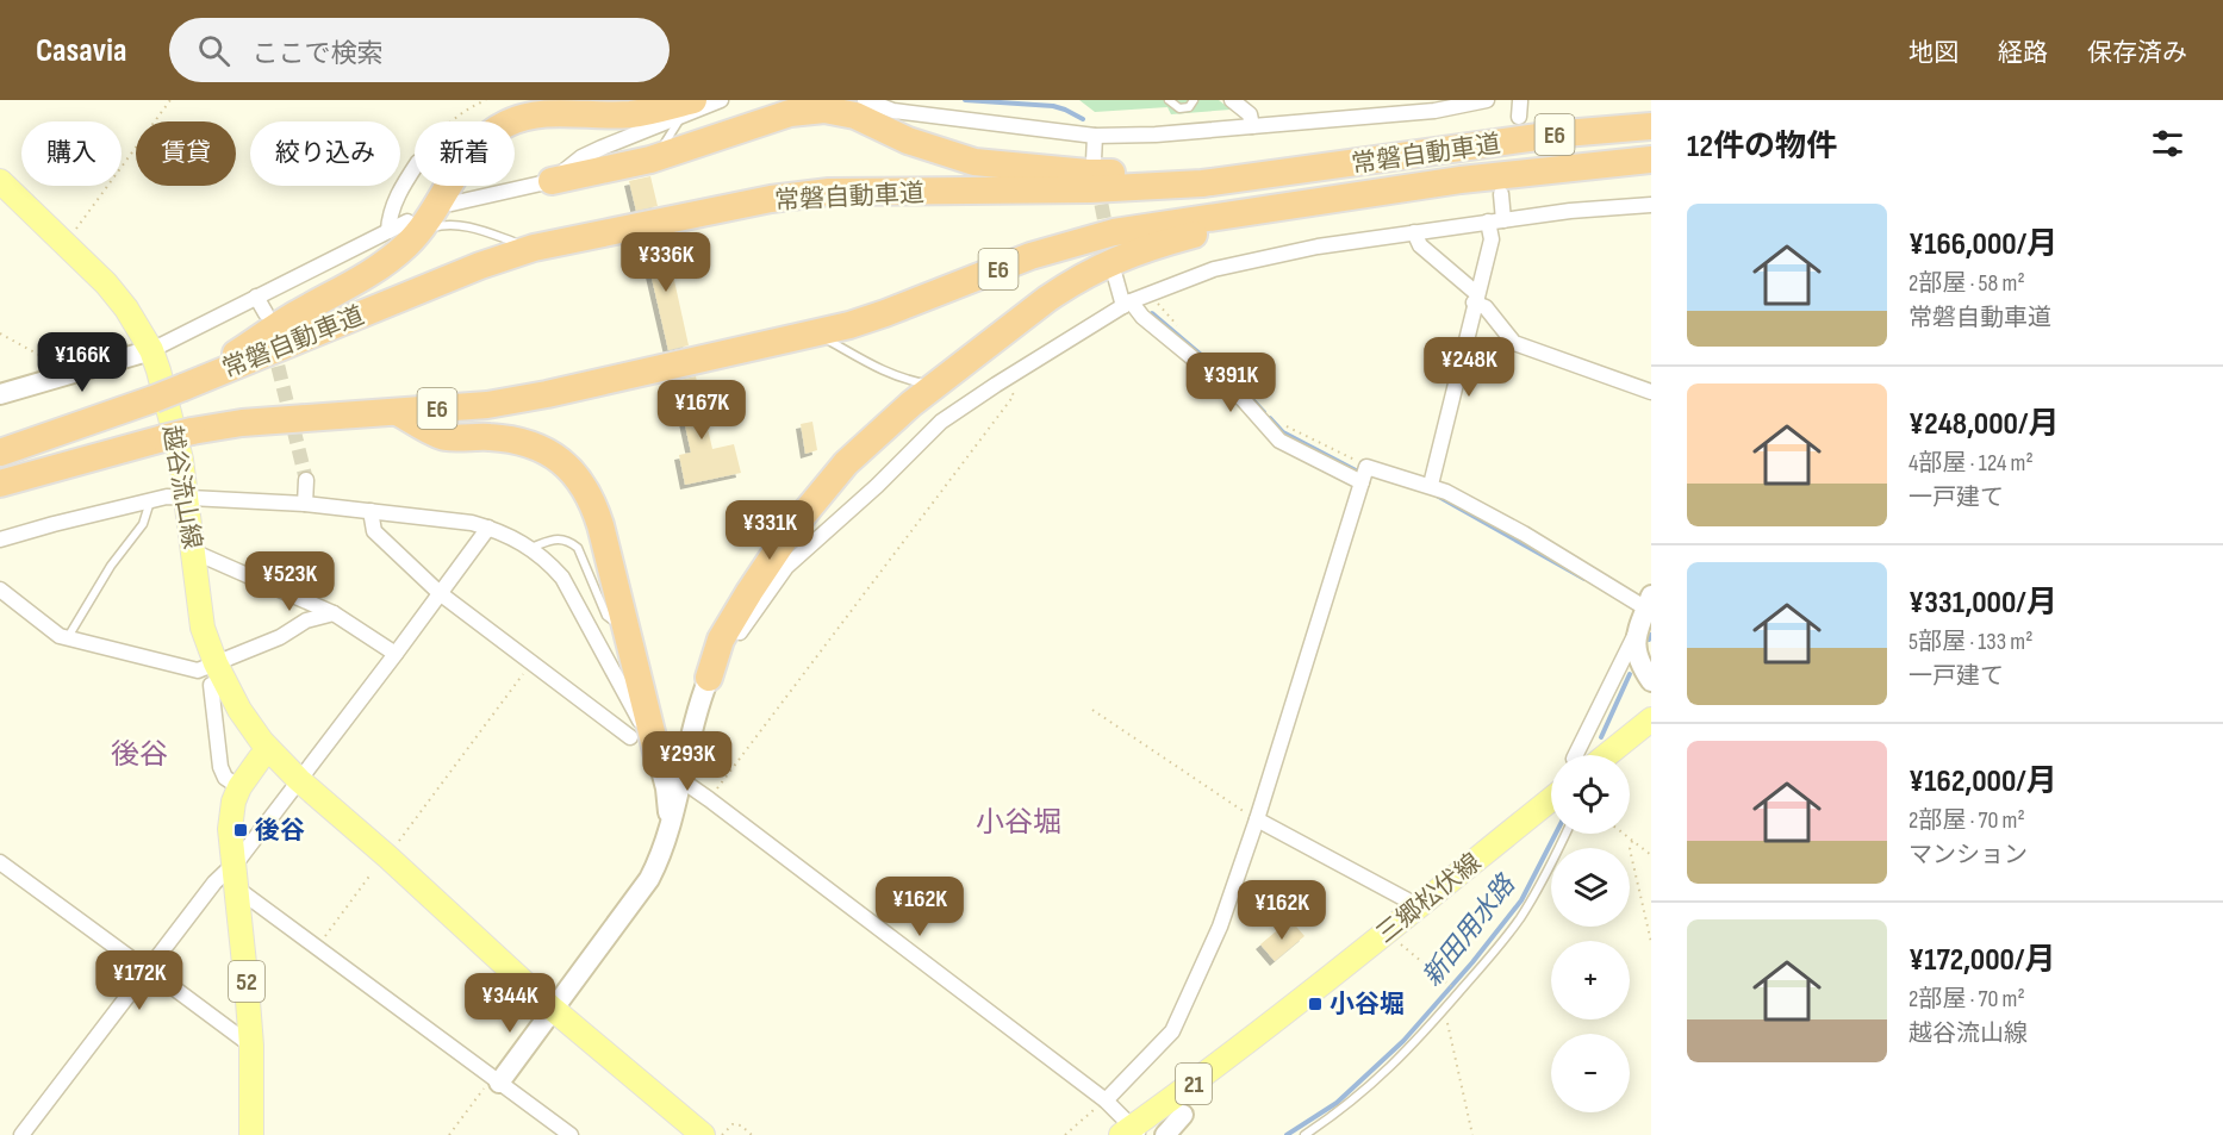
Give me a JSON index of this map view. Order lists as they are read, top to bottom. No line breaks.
{"streets":{"highway":["E6","常磐自動車道"],"main road":["越谷流山線","三郷松伏線","52","21"]},"crossings":[["越谷流山線","52"]],"districts":["後谷","小谷堀"],"water":["新田用水路"],"places":{"transit":["後谷","小谷堀"]},"page":{"header":"Casavia","search":"ここで検索","nav":["地図","経路","保存済み"],"heading":"12件の物件","chip":["購入","賃貸","絞り込み","新着"],"list":[{"name":"¥166,000/月","note":"2部屋 · 58 m² · 常磐自動車道"},{"name":"¥248,000/月","note":"4部屋 · 124 m² · 一戸建て"},{"name":"¥331,000/月","note":"5部屋 · 133 m² · 一戸建て"},{"name":"¥162,000/月","note":"2部屋 · 70 m² · マンション"},{"name":"¥172,000/月","note":"2部屋 · 70 m² · 越谷流山線"}],"price":["¥336K","¥166K","¥248K","¥391K","¥167K","¥331K","¥523K","¥293K","¥162K","¥162K","¥172K","¥344K"],"map_buttons":["+","−"]}}
